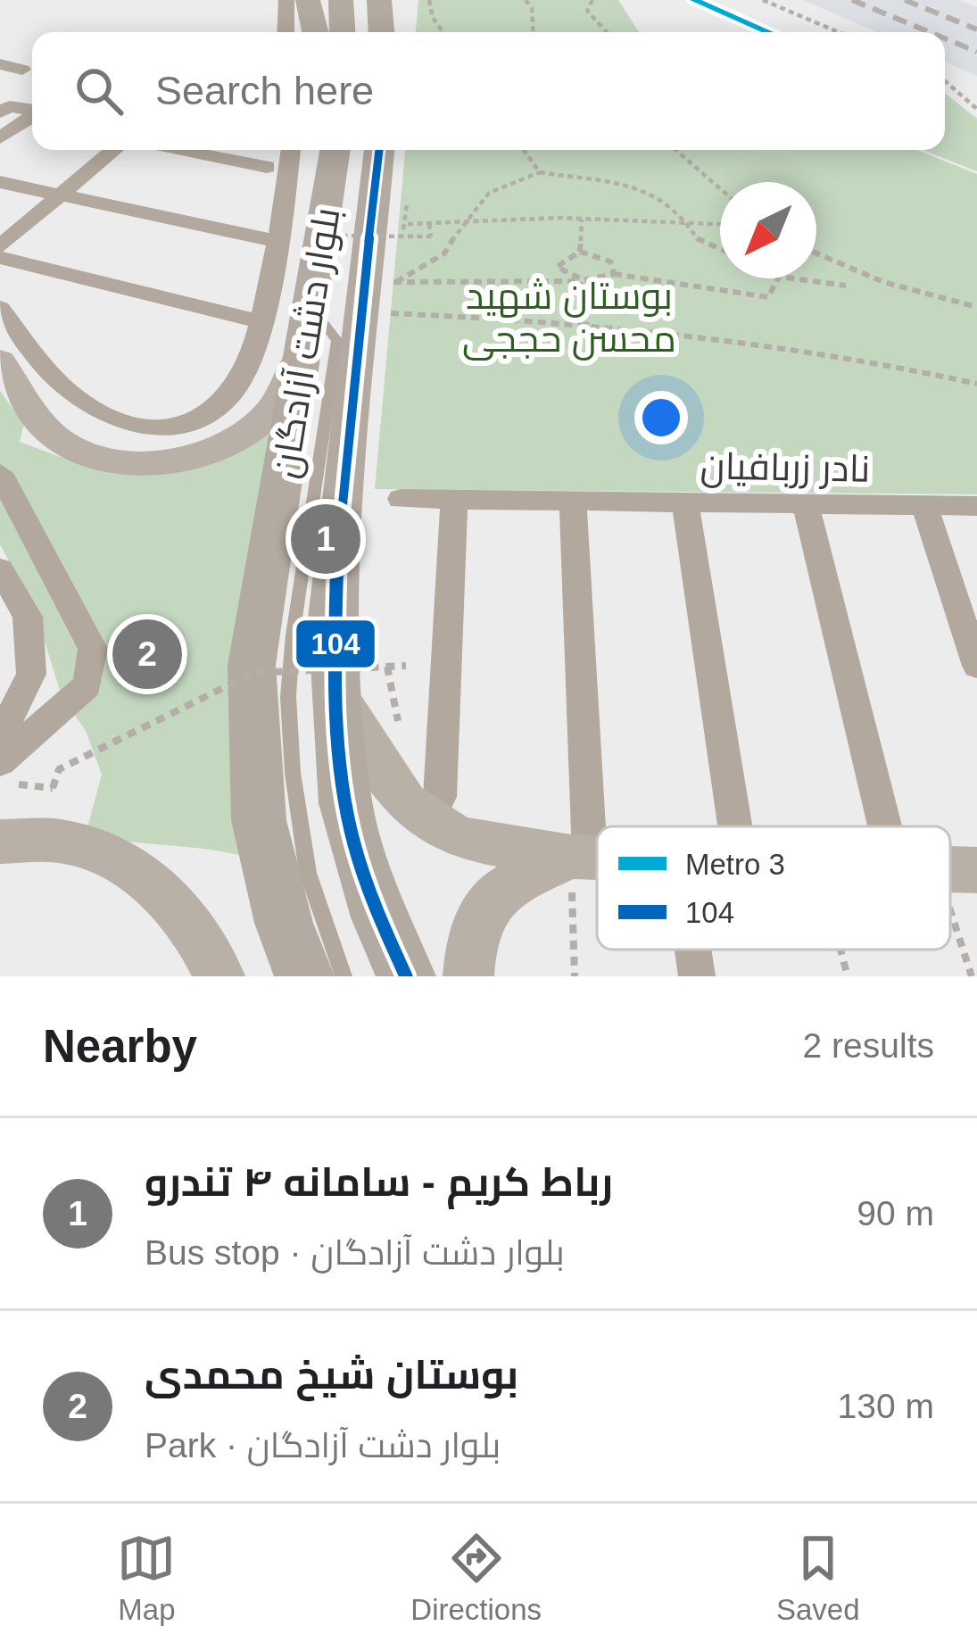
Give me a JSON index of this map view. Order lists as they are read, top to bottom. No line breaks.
{"streets":{"main road":["بلوار دشت آزادگان"],"street":["نادر زربافیان"]},"parks":["بوستان شهید محسن حججی"],"lines":["metro line 3","transit line 104"],"legend":["Metro 3","104"],"north":"bottom left","page":{"search":"Search here","pins":["1","2"],"heading":["Nearby","2 results"],"list":[{"mark":"1","name":"رباط کریم - سامانه ۴ تندرو","note":"Bus stop · بلوار دشت آزادگان","value":"90 m"},{"mark":"2","name":"بوستان شیخ محمدی","note":"Park · بلوار دشت آزادگان","value":"130 m"}],"nav":["Map","Directions","Saved"]}}
